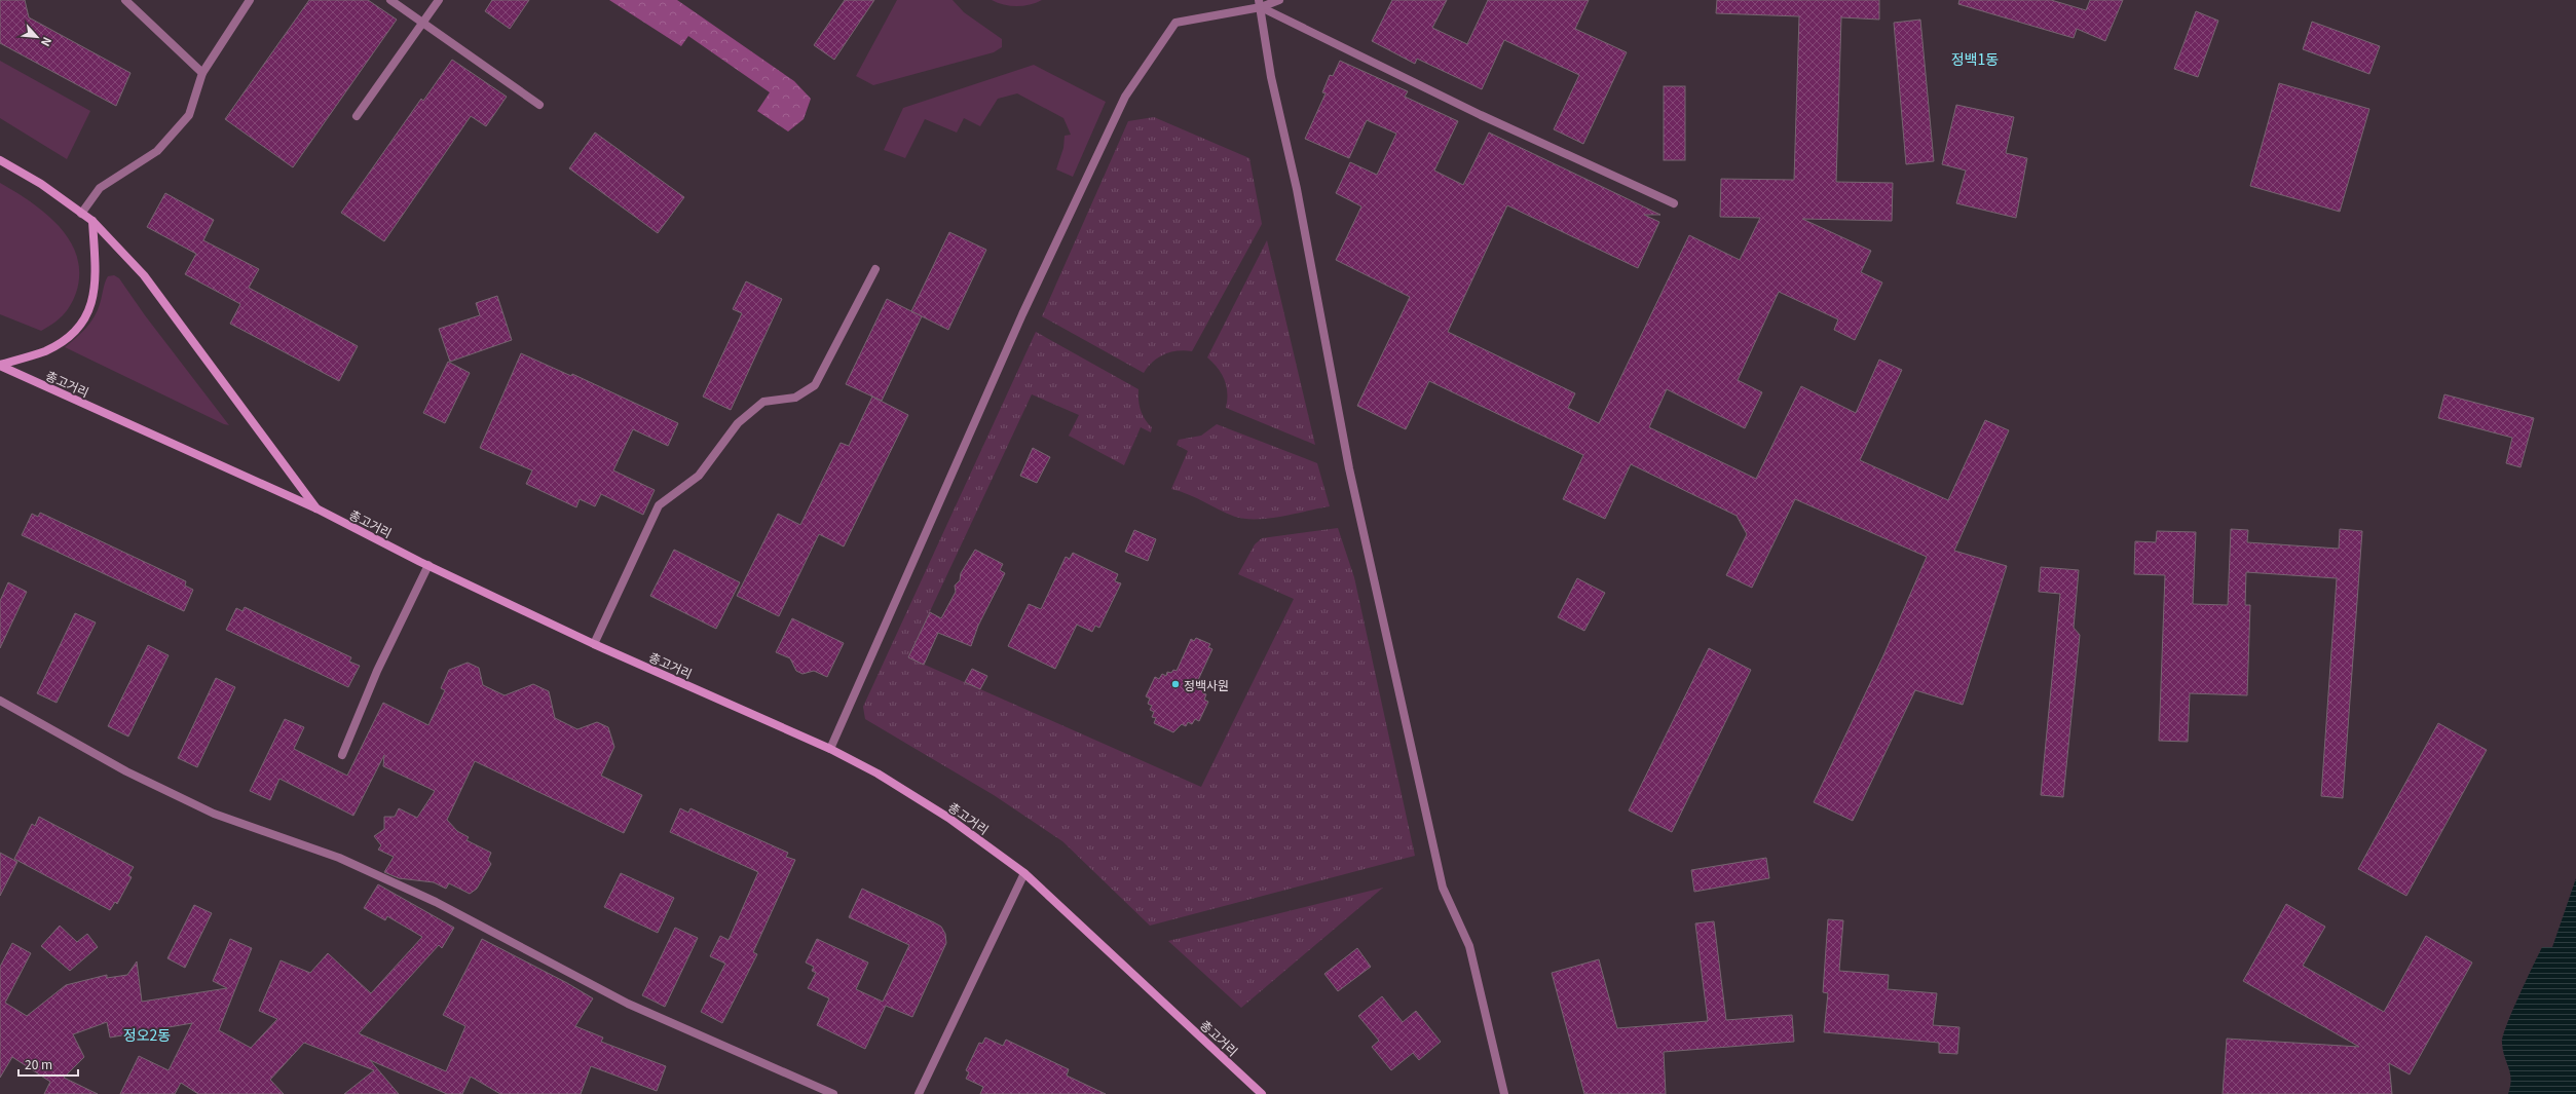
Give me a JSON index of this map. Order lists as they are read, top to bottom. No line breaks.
{"streets":{"main road":["총고거리"]},"districts":["정백1동","정오2동"],"places":["정백사원"],"scale_bar":"20 m","north":"bottom right"}
